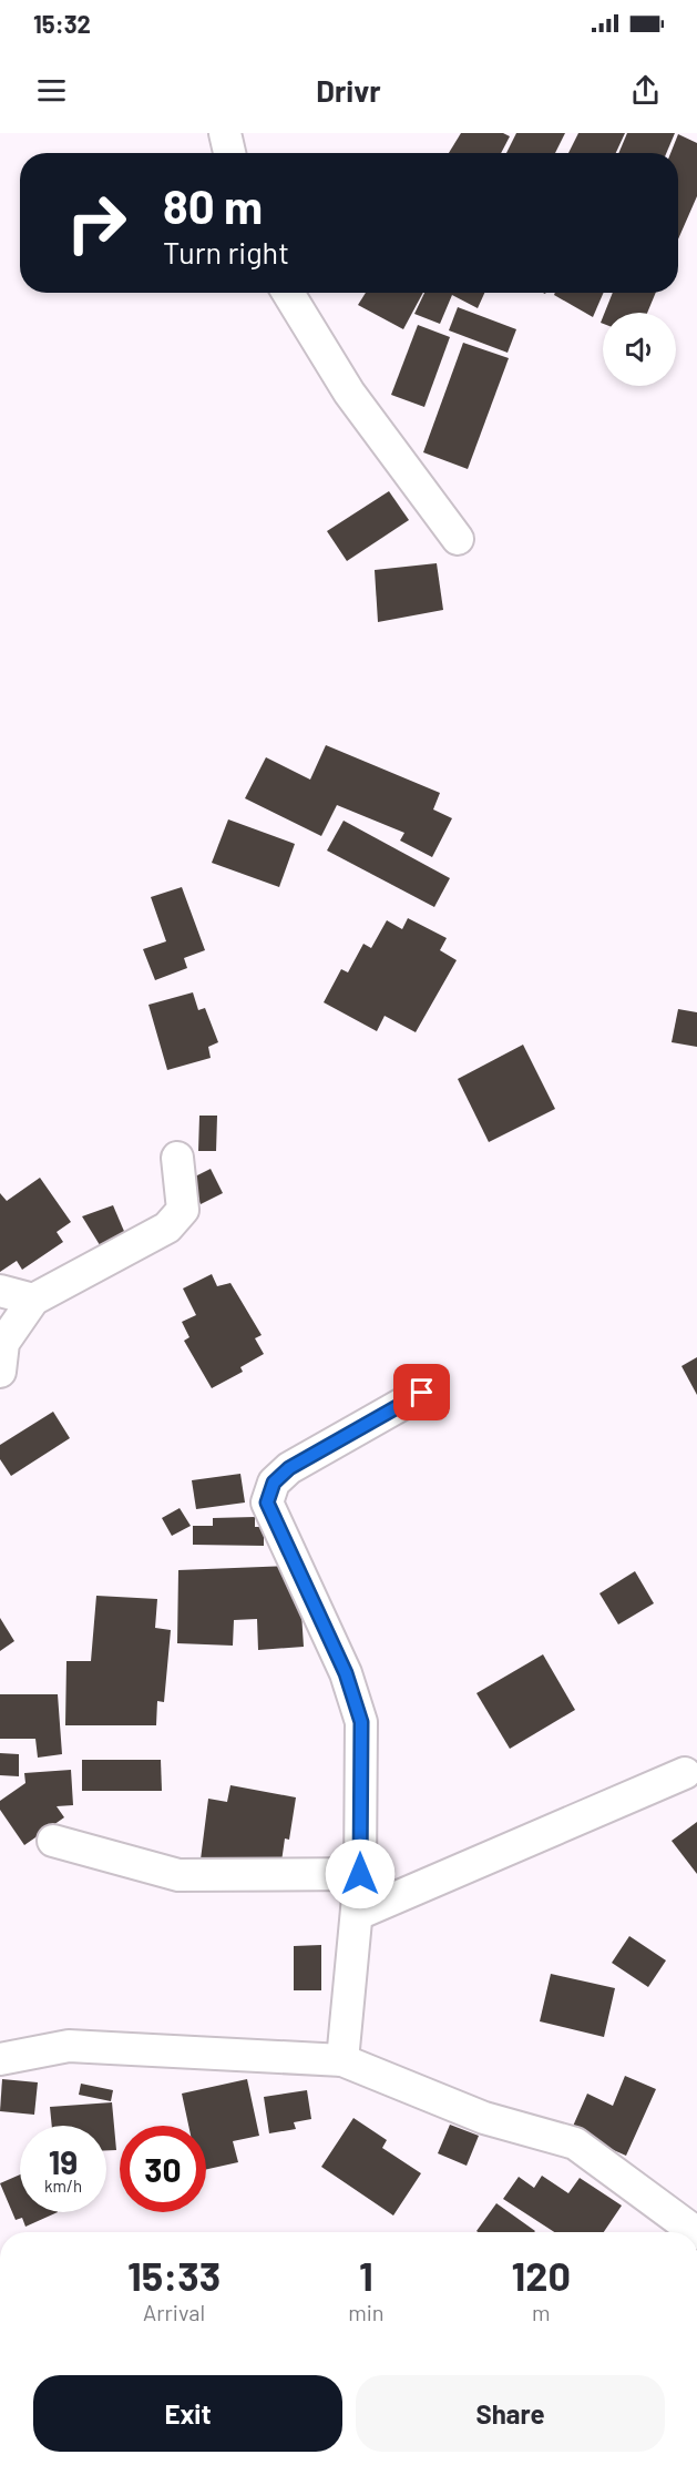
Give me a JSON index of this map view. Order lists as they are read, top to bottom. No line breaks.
{"page":{"status":"15:32","header":"Drivr","turn":["80 m","Turn right"],"speed":"19 km/h","limit":"30","eta":["15:33","Arrival","1","min","120","m"],"buttons":["Exit","Share"]}}
